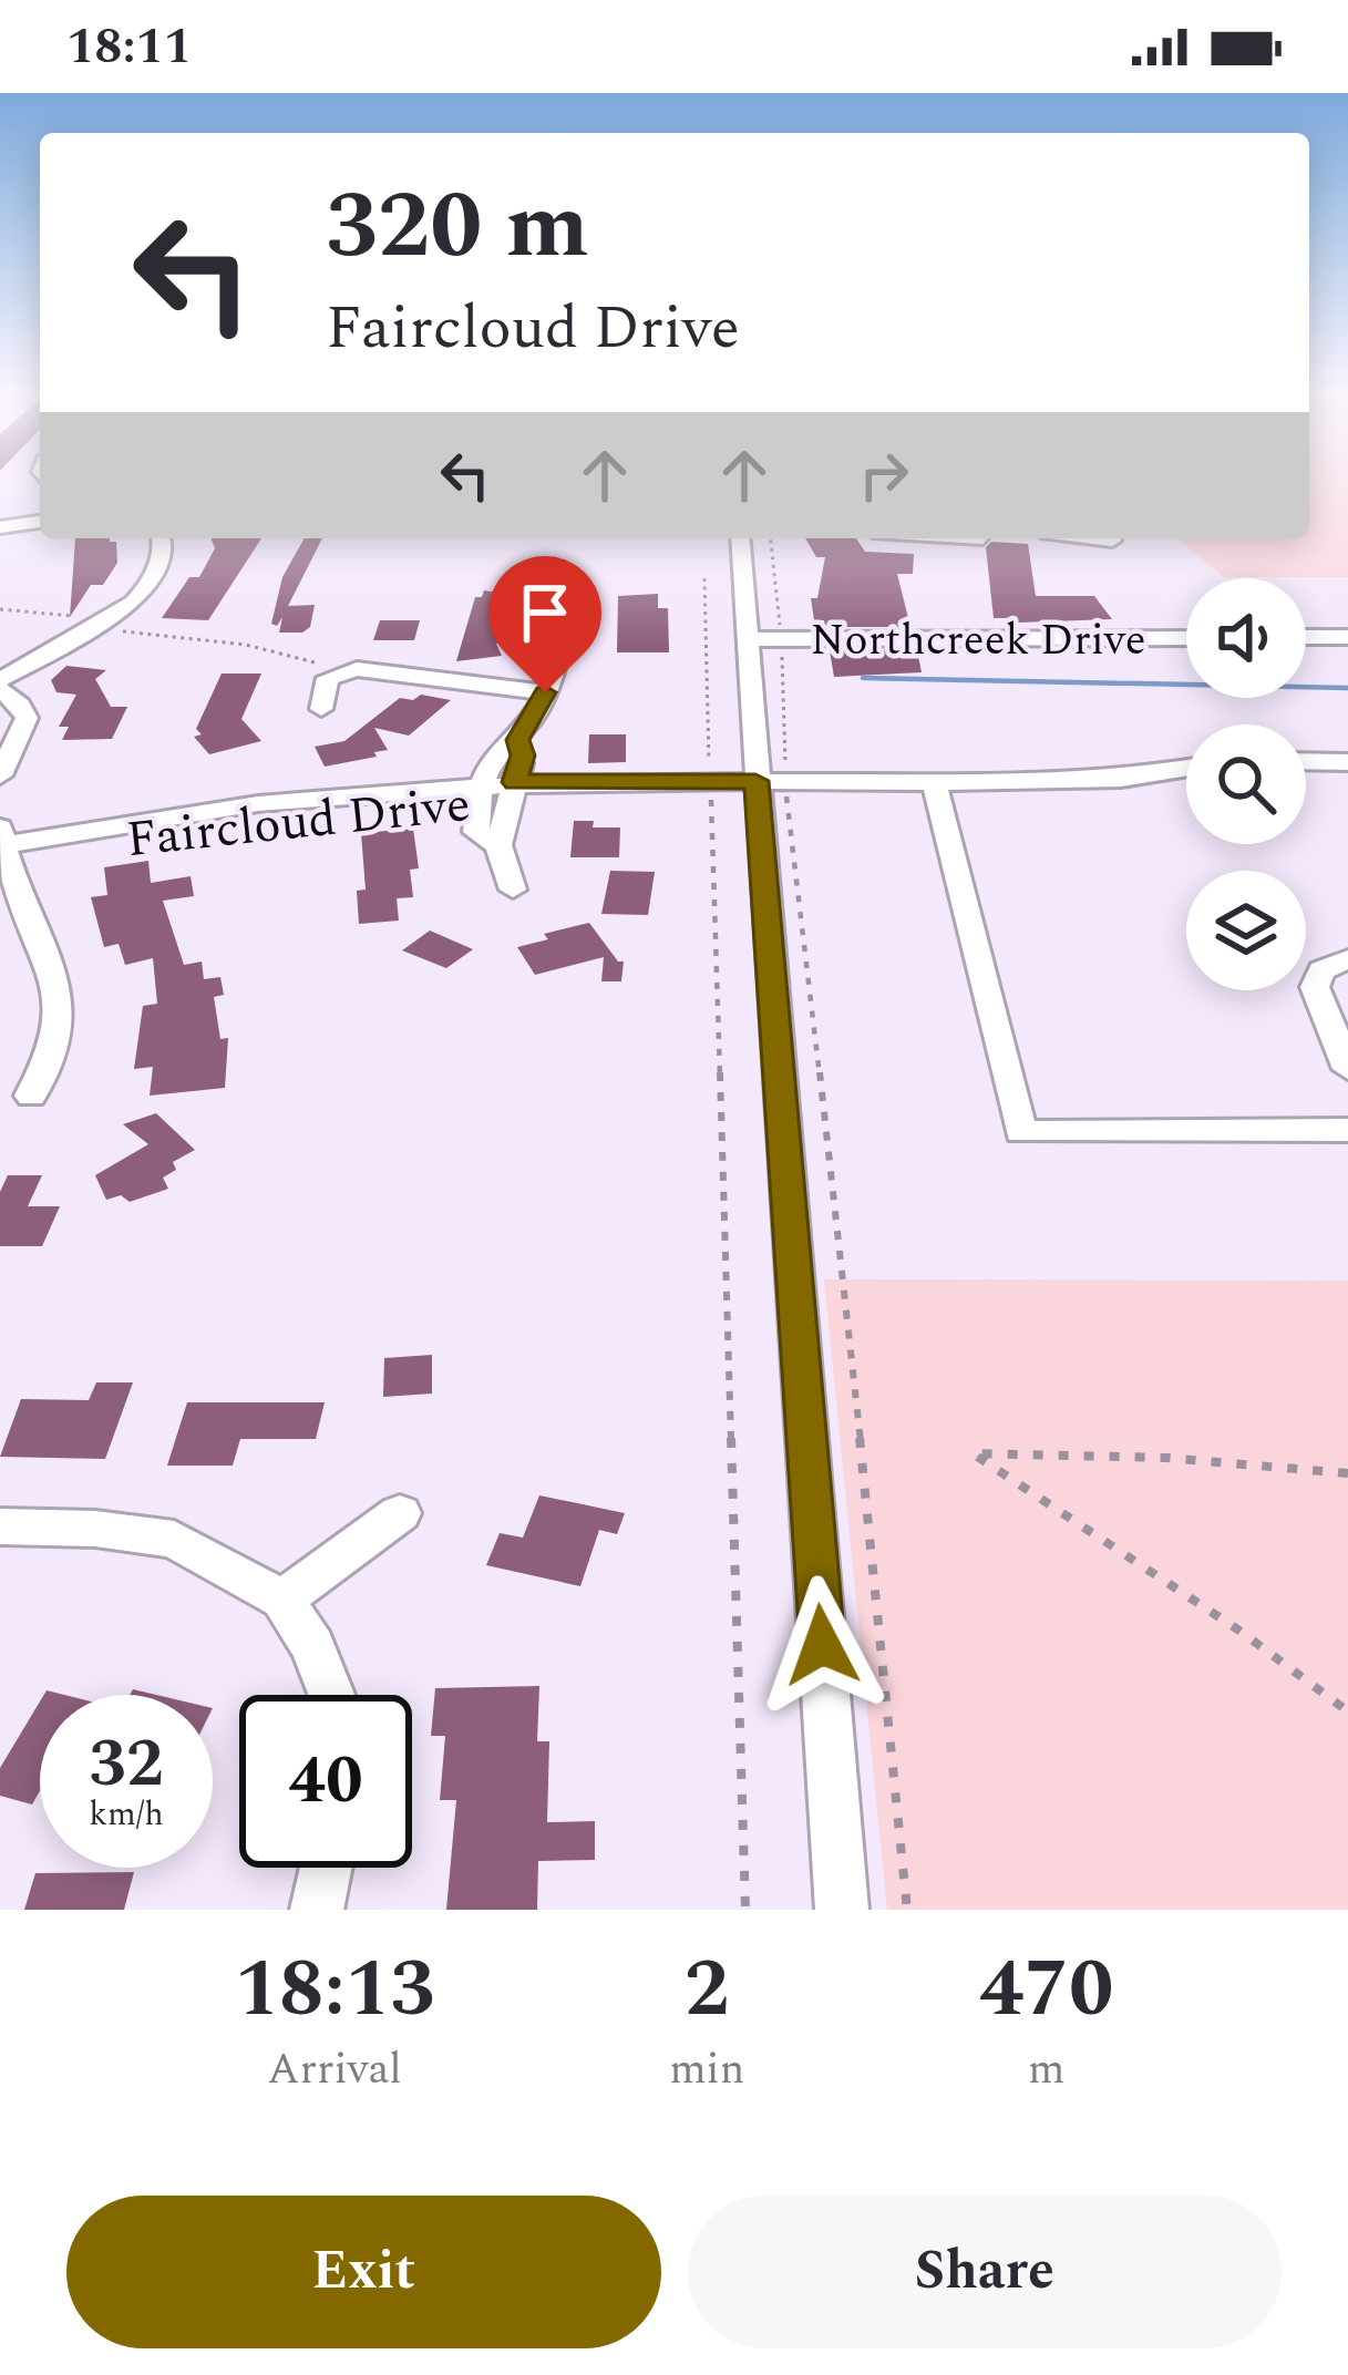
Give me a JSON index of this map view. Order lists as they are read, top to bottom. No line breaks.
{"streets":{"street":["Northcreek Drive","Faircloud Drive"]},"page":{"status":"18:11","turn":["320 m","Faircloud Drive"],"speed":"32 km/h","limit":"40","eta":["18:13","Arrival","2","min","470","m"],"buttons":["Exit","Share"]}}
